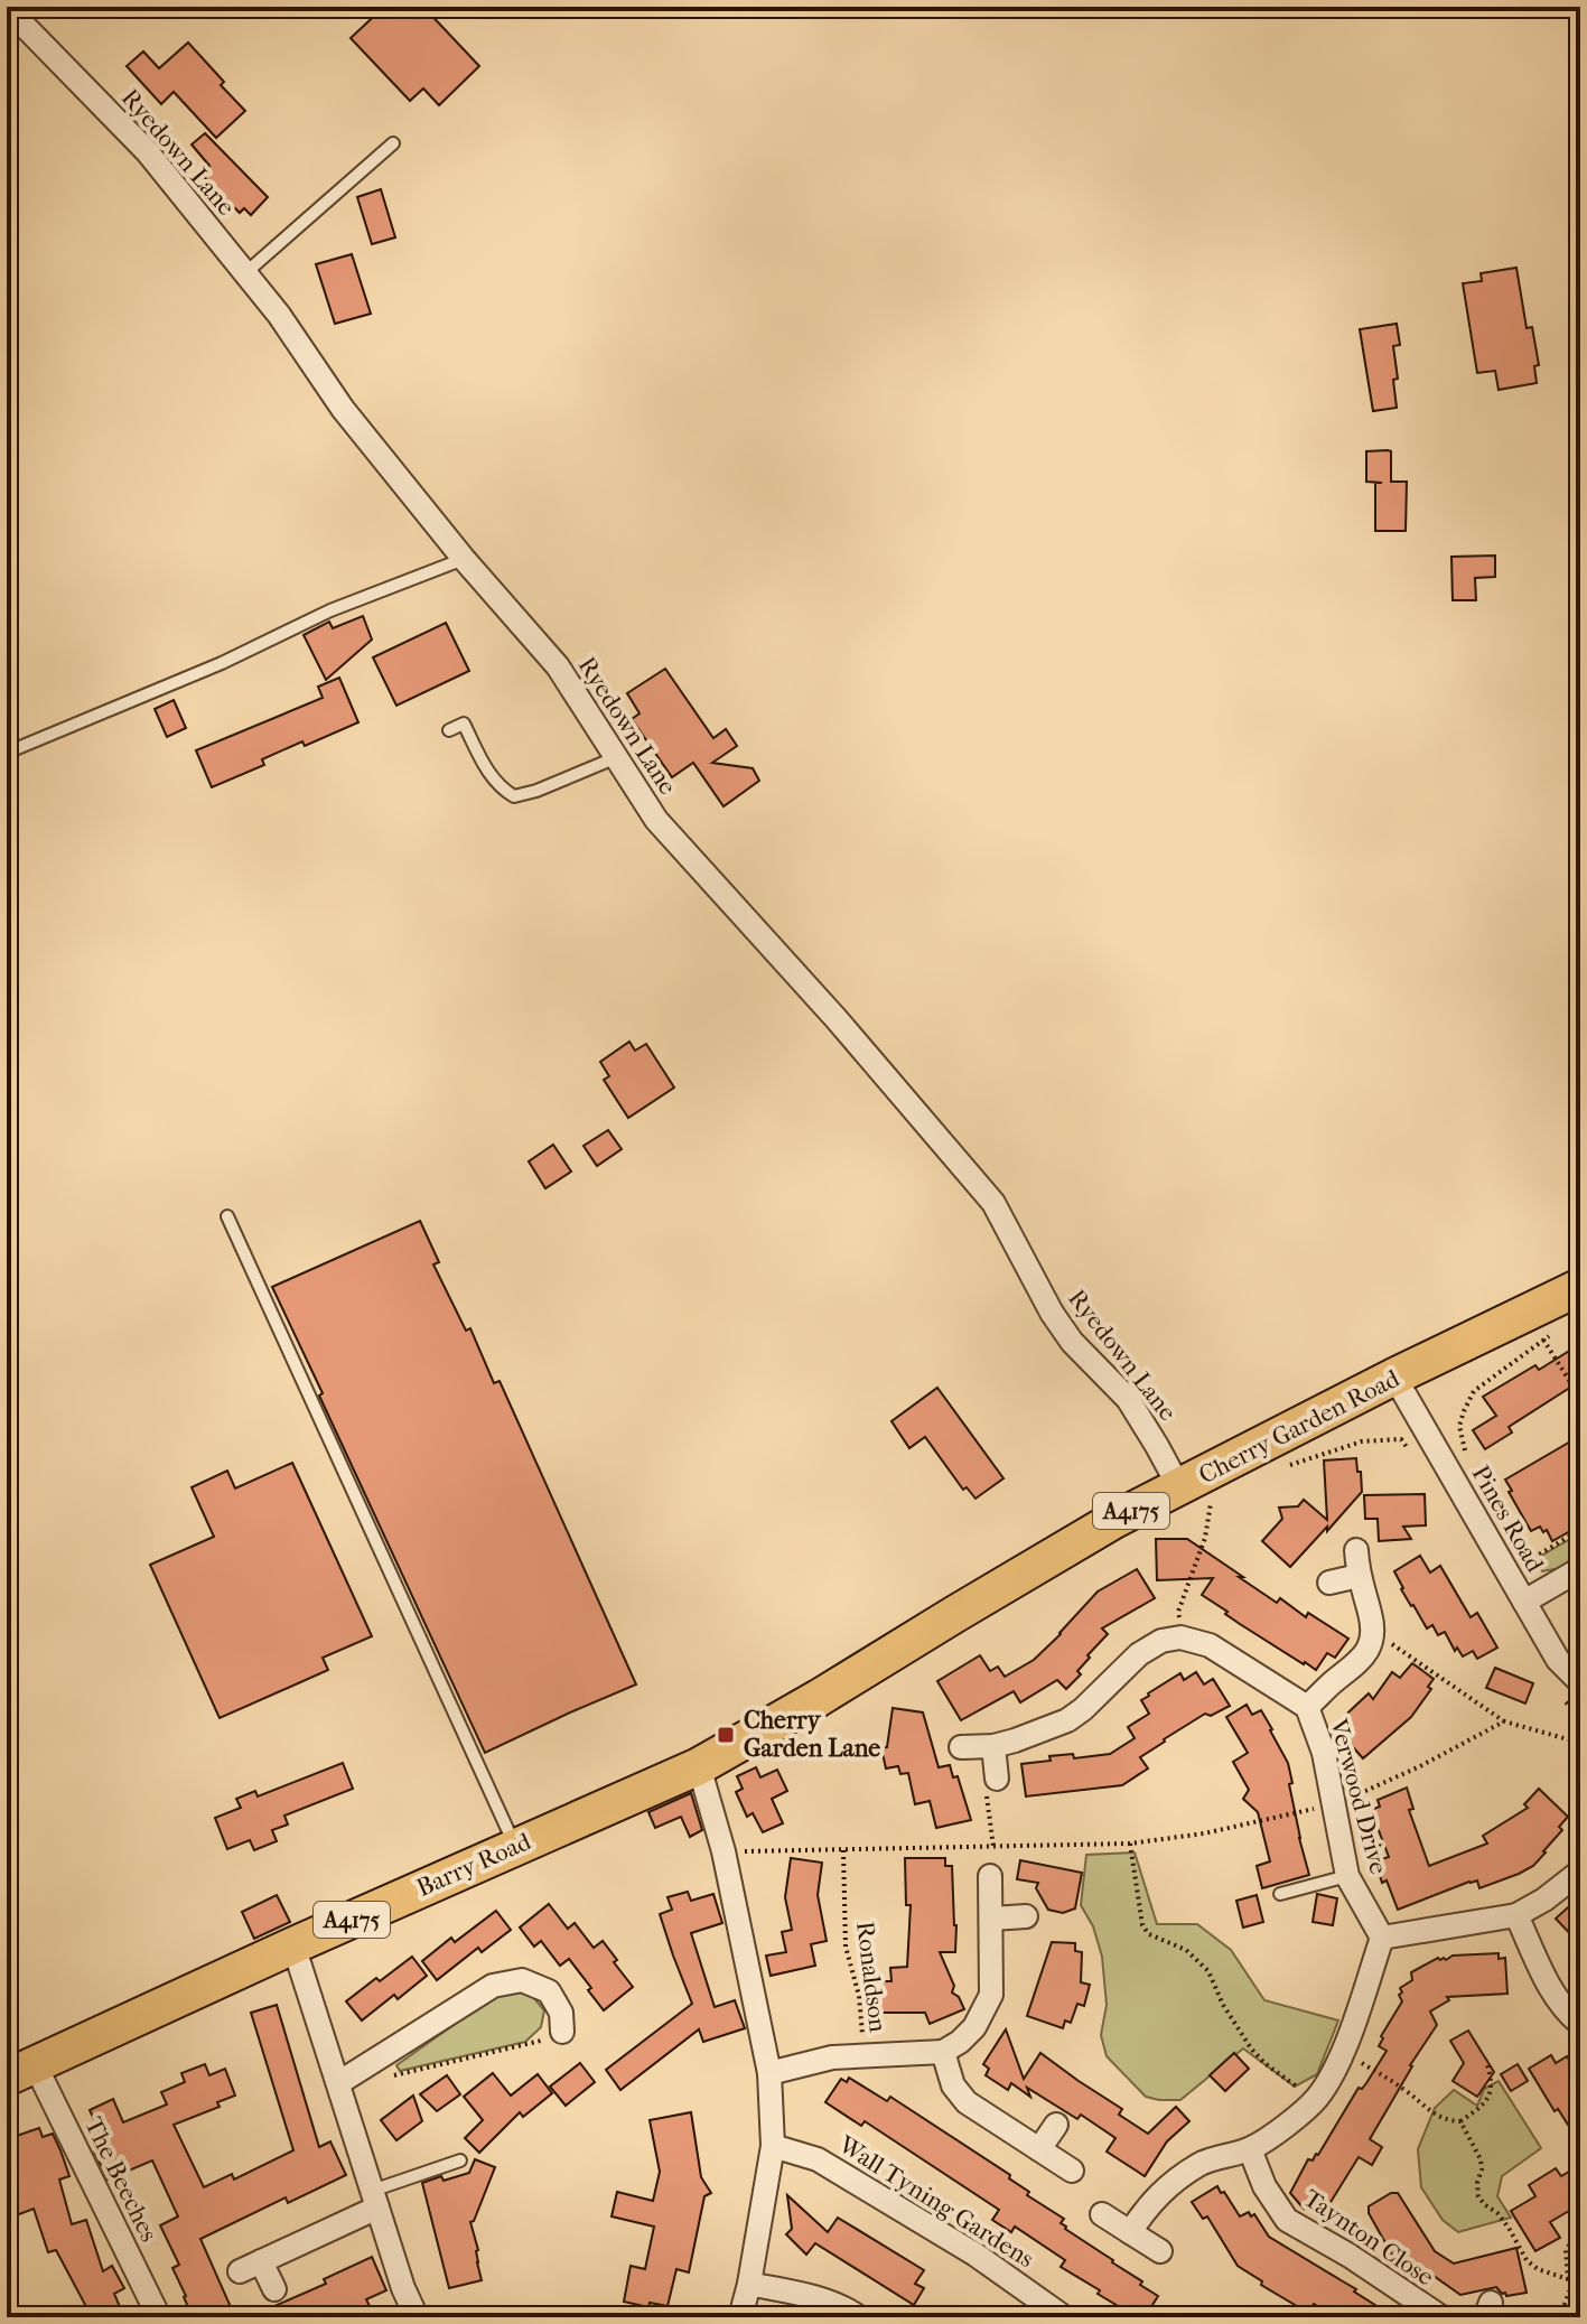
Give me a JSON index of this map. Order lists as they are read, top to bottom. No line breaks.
{"streets":{"main road":["Cherry Garden Road","A4175","Barry Road"],"street":["Ryedown Lane","Pines Road","Verwood Drive","The Beeches","Wall Tyning Gardens","Taynton Close"],"path":["Ronaldson"]},"crossings":[["Ryedown Lane","Cherry Garden Road"],["Cherry Garden Road","Pines Road"],["Cherry Garden Road","Barry Road"],["Barry Road","The Beeches"]],"places":{"transit":["Cherry Garden Lane"]}}
